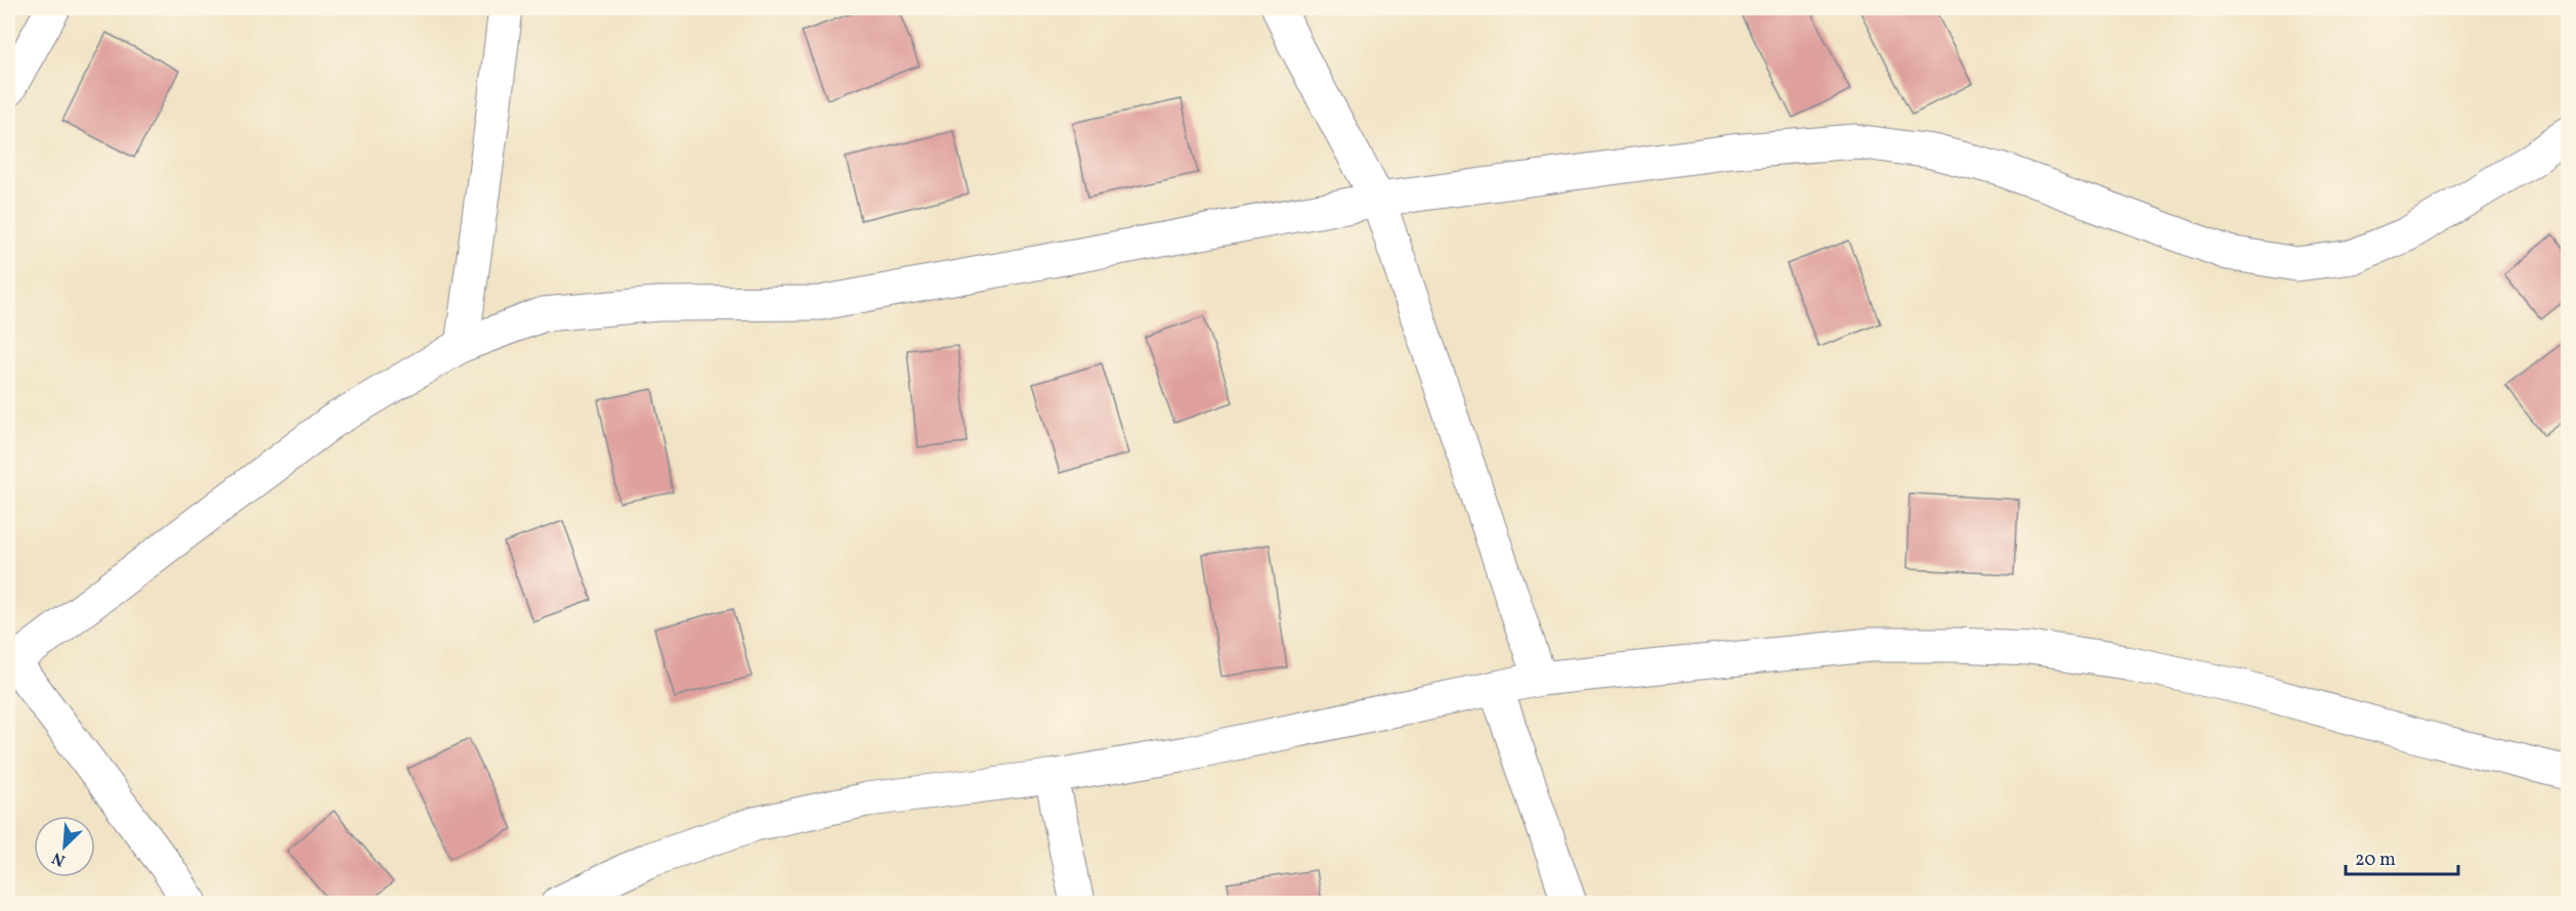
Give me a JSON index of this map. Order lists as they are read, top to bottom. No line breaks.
{"scale_bar":"20 m","north":"bottom left"}
